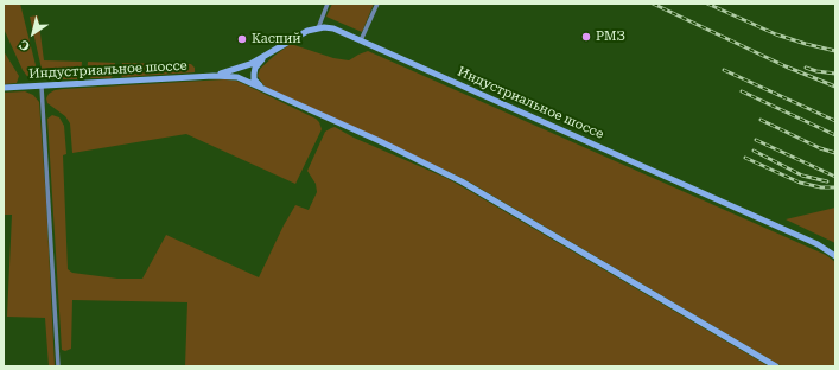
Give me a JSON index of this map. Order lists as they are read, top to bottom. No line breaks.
{"streets":{"main road":["Индустриальное шоссе"]},"places":["РМЗ","Каспий"],"north":"bottom left"}
